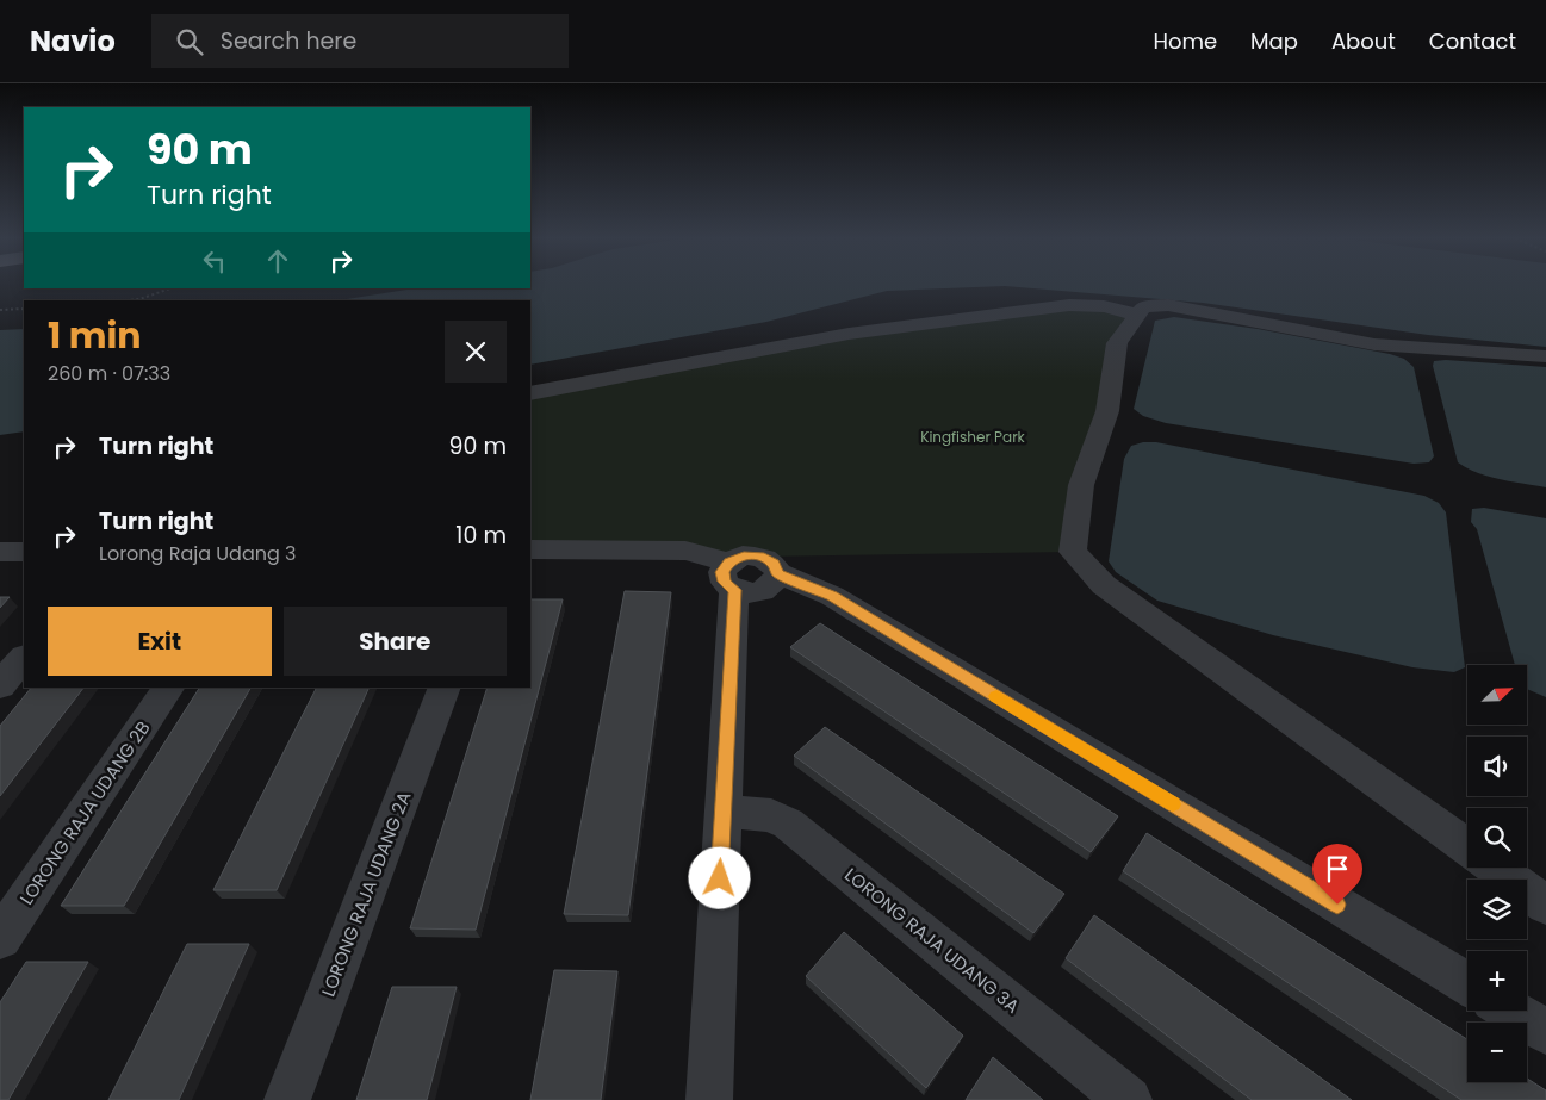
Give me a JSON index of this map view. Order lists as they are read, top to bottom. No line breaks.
{"streets":{"street":["LORONG RAJA UDANG 2B","LORONG RAJA UDANG 2A","LORONG RAJA UDANG 3A"]},"parks":["Kingfisher Park"],"north":"top right","page":{"header":"Navio","search":"Search here","nav":["Home","Map","About","Contact"],"turn":["90 m","Turn right"],"heading":["1 min","260 m · 07:33"],"list":[{"name":"Turn right","value":"90 m"},{"name":"Turn right","note":"Lorong Raja Udang 3","value":"10 m"}],"buttons":["Exit","Share"],"map_buttons":["+","−"]}}
